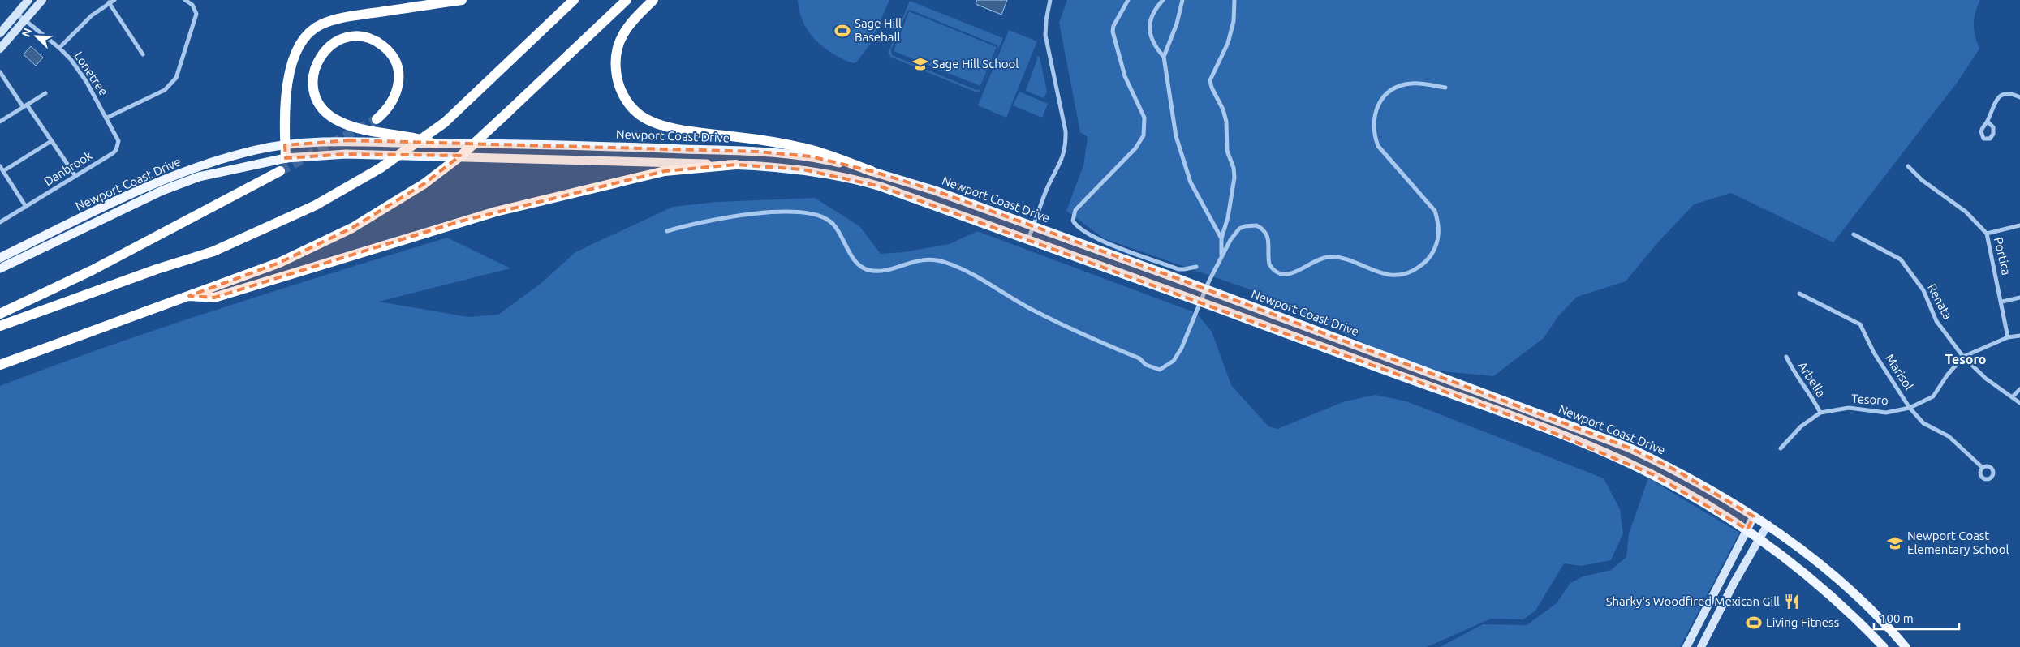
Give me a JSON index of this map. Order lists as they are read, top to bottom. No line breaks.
{"streets":{"main road":["Newport Coast Drive"],"street":["Lonetree","Danbrook","Portica","Renata","Marisol","Arbella","Tesoro"]},"crossings":[["Lonetree","Danbrook"],["Portica","Tesoro"],["Renata","Tesoro"],["Marisol","Tesoro"],["Arbella","Tesoro"]],"districts":["Tesoro"],"places":{"sports":["Sage Hill Baseball","Living Fitness"],"school or university":["Sage Hill School","Newport Coast Elementary School"],"restaurant":["Sharky's Woodfired Mexican Gill"]},"scale_bar":"100 m","north":"top left"}
